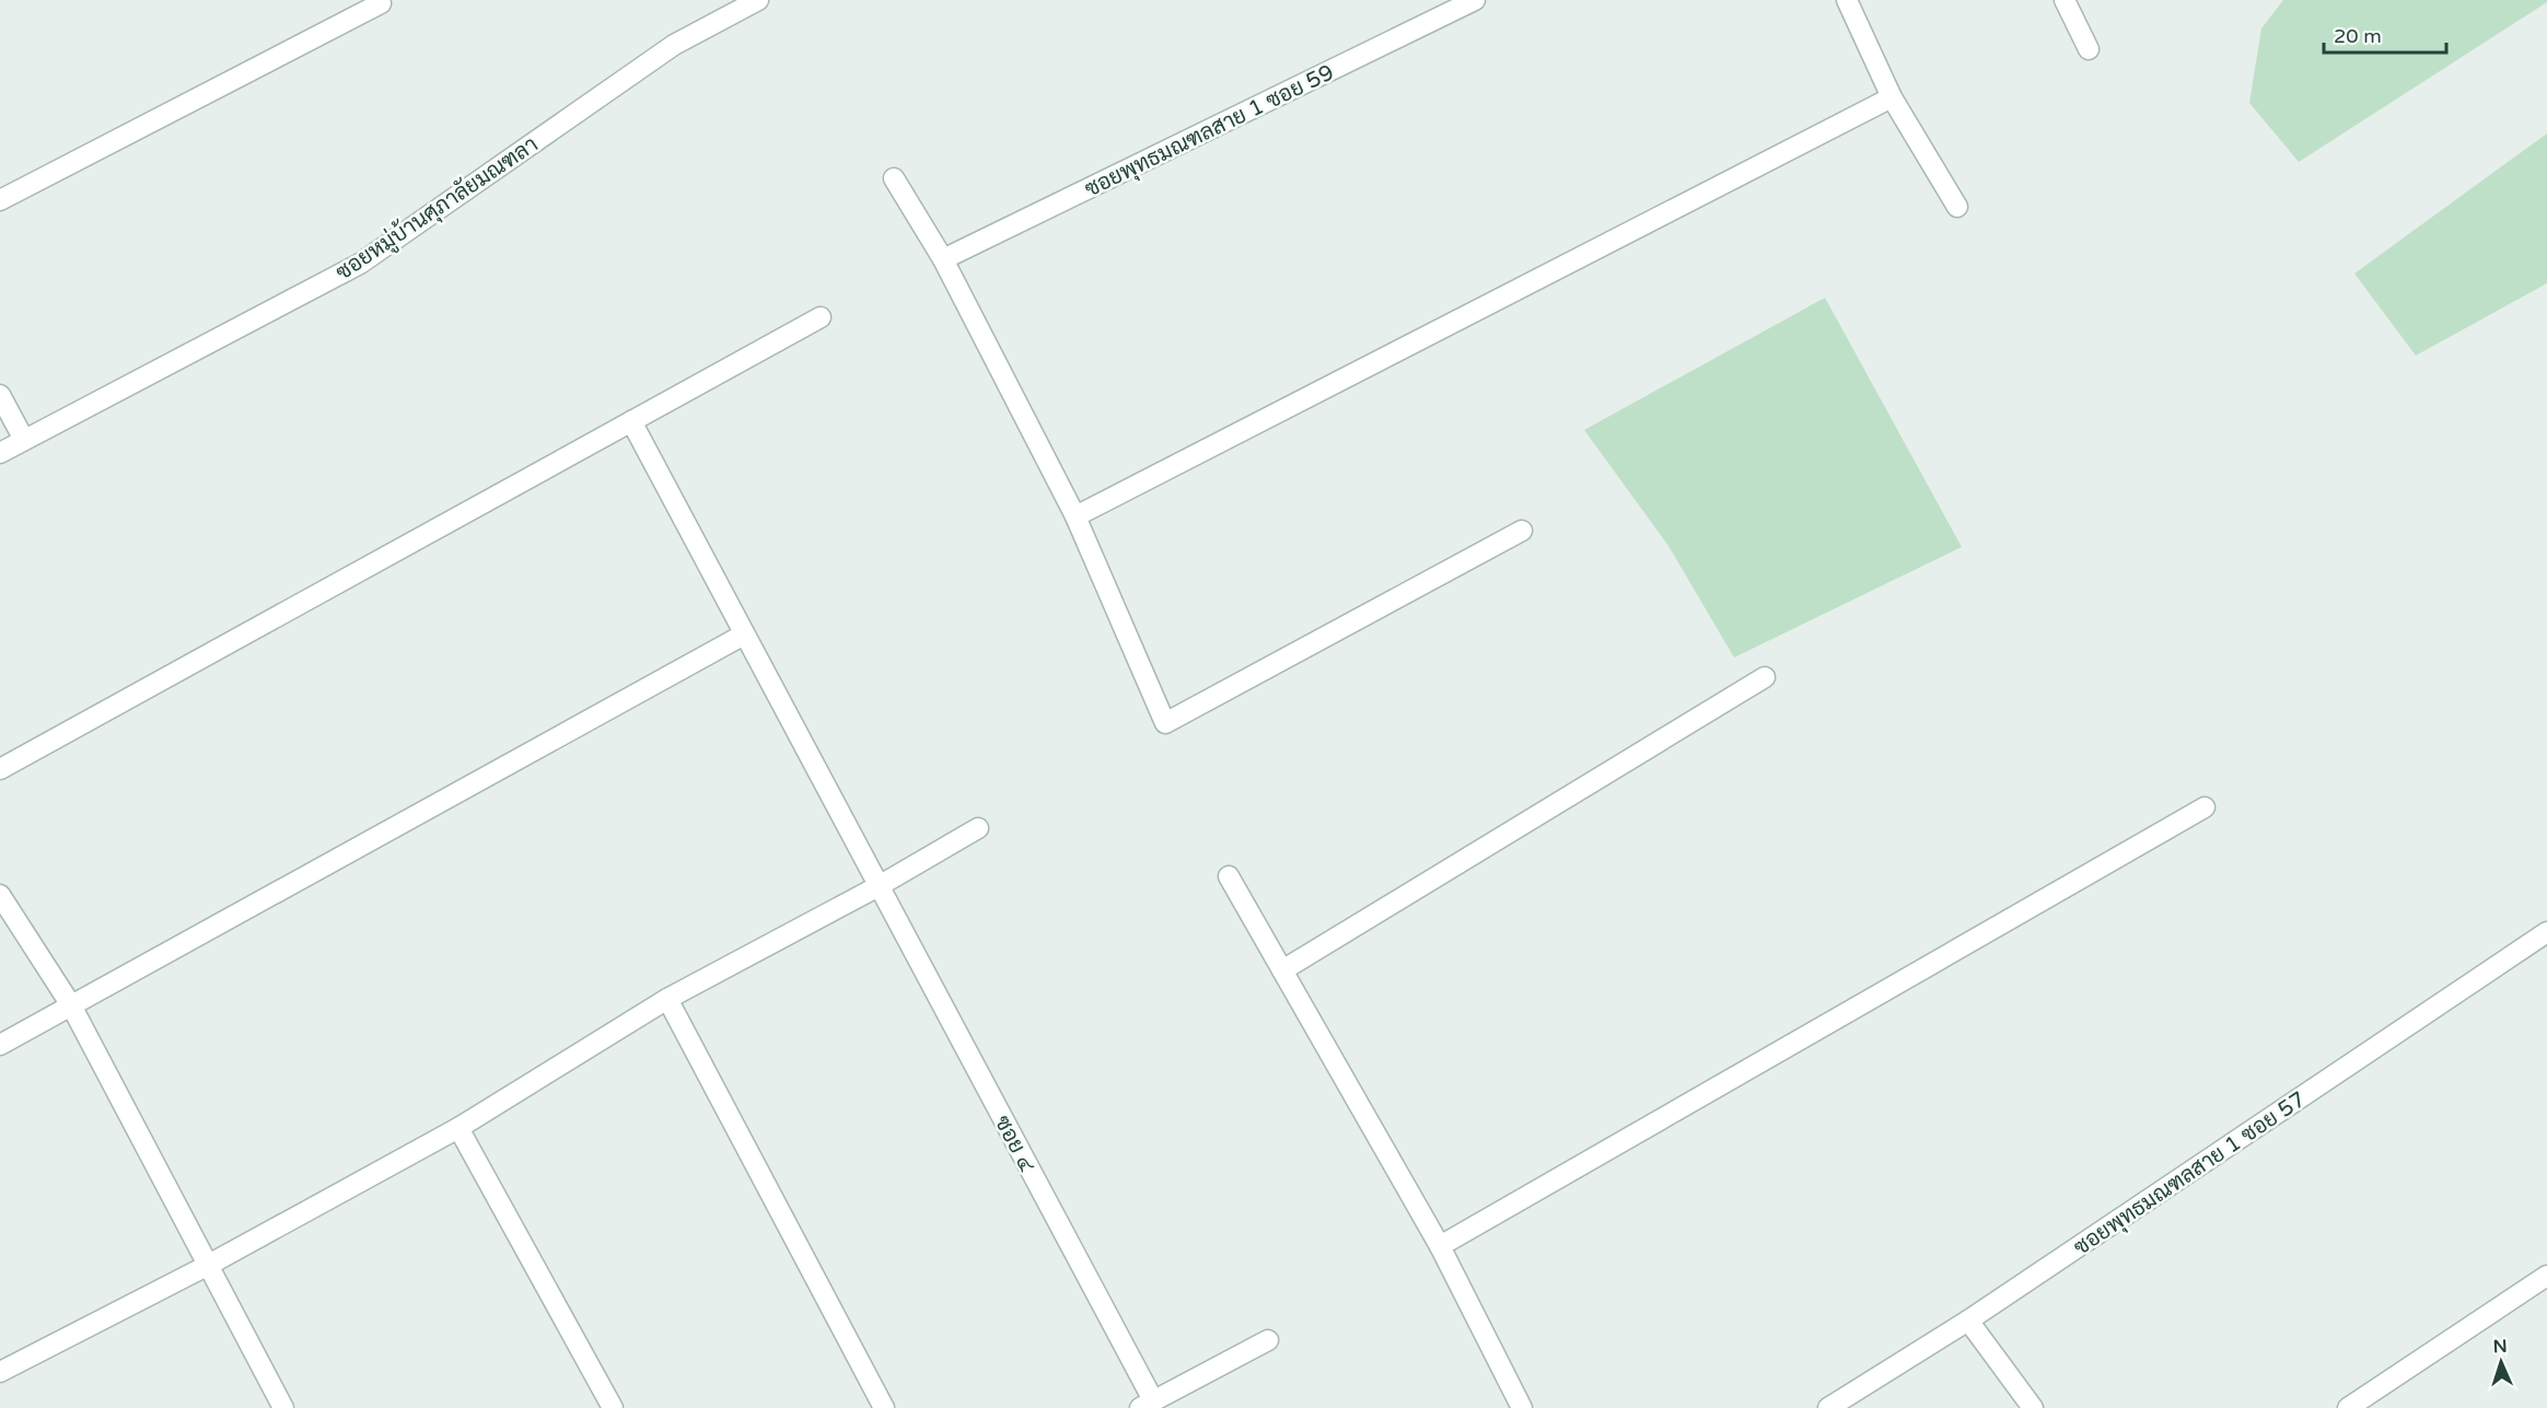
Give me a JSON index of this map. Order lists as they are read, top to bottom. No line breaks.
{"streets":{"street":["ซอยพุทธมณฑลสาย 1 ซอย 59","ซอยหมู่บ้านศุภาลัยมณฑลา","ซอย ๔","ซอยพุทธมณฑลสาย 1 ซอย 57"]},"scale_bar":"20 m","north":"top"}
